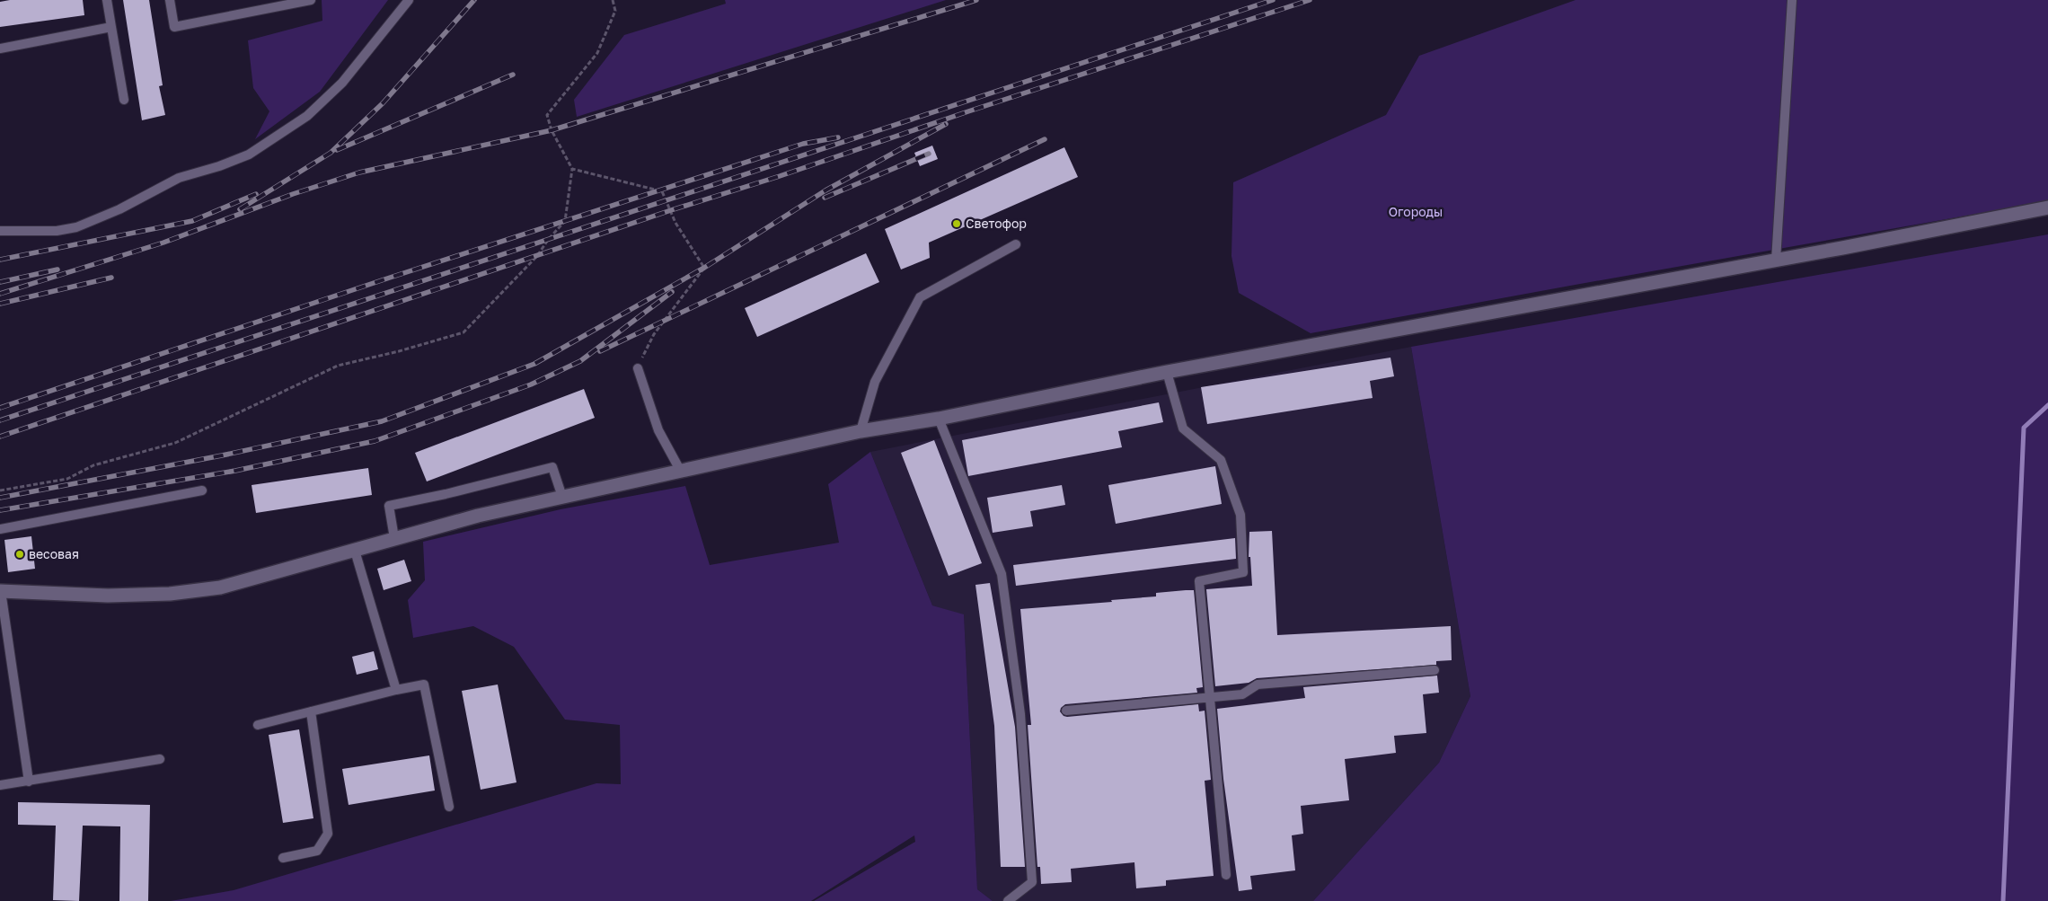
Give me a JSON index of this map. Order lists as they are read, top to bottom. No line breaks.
{"parks":["Огороды"],"places":["Светофор","весовая"]}
